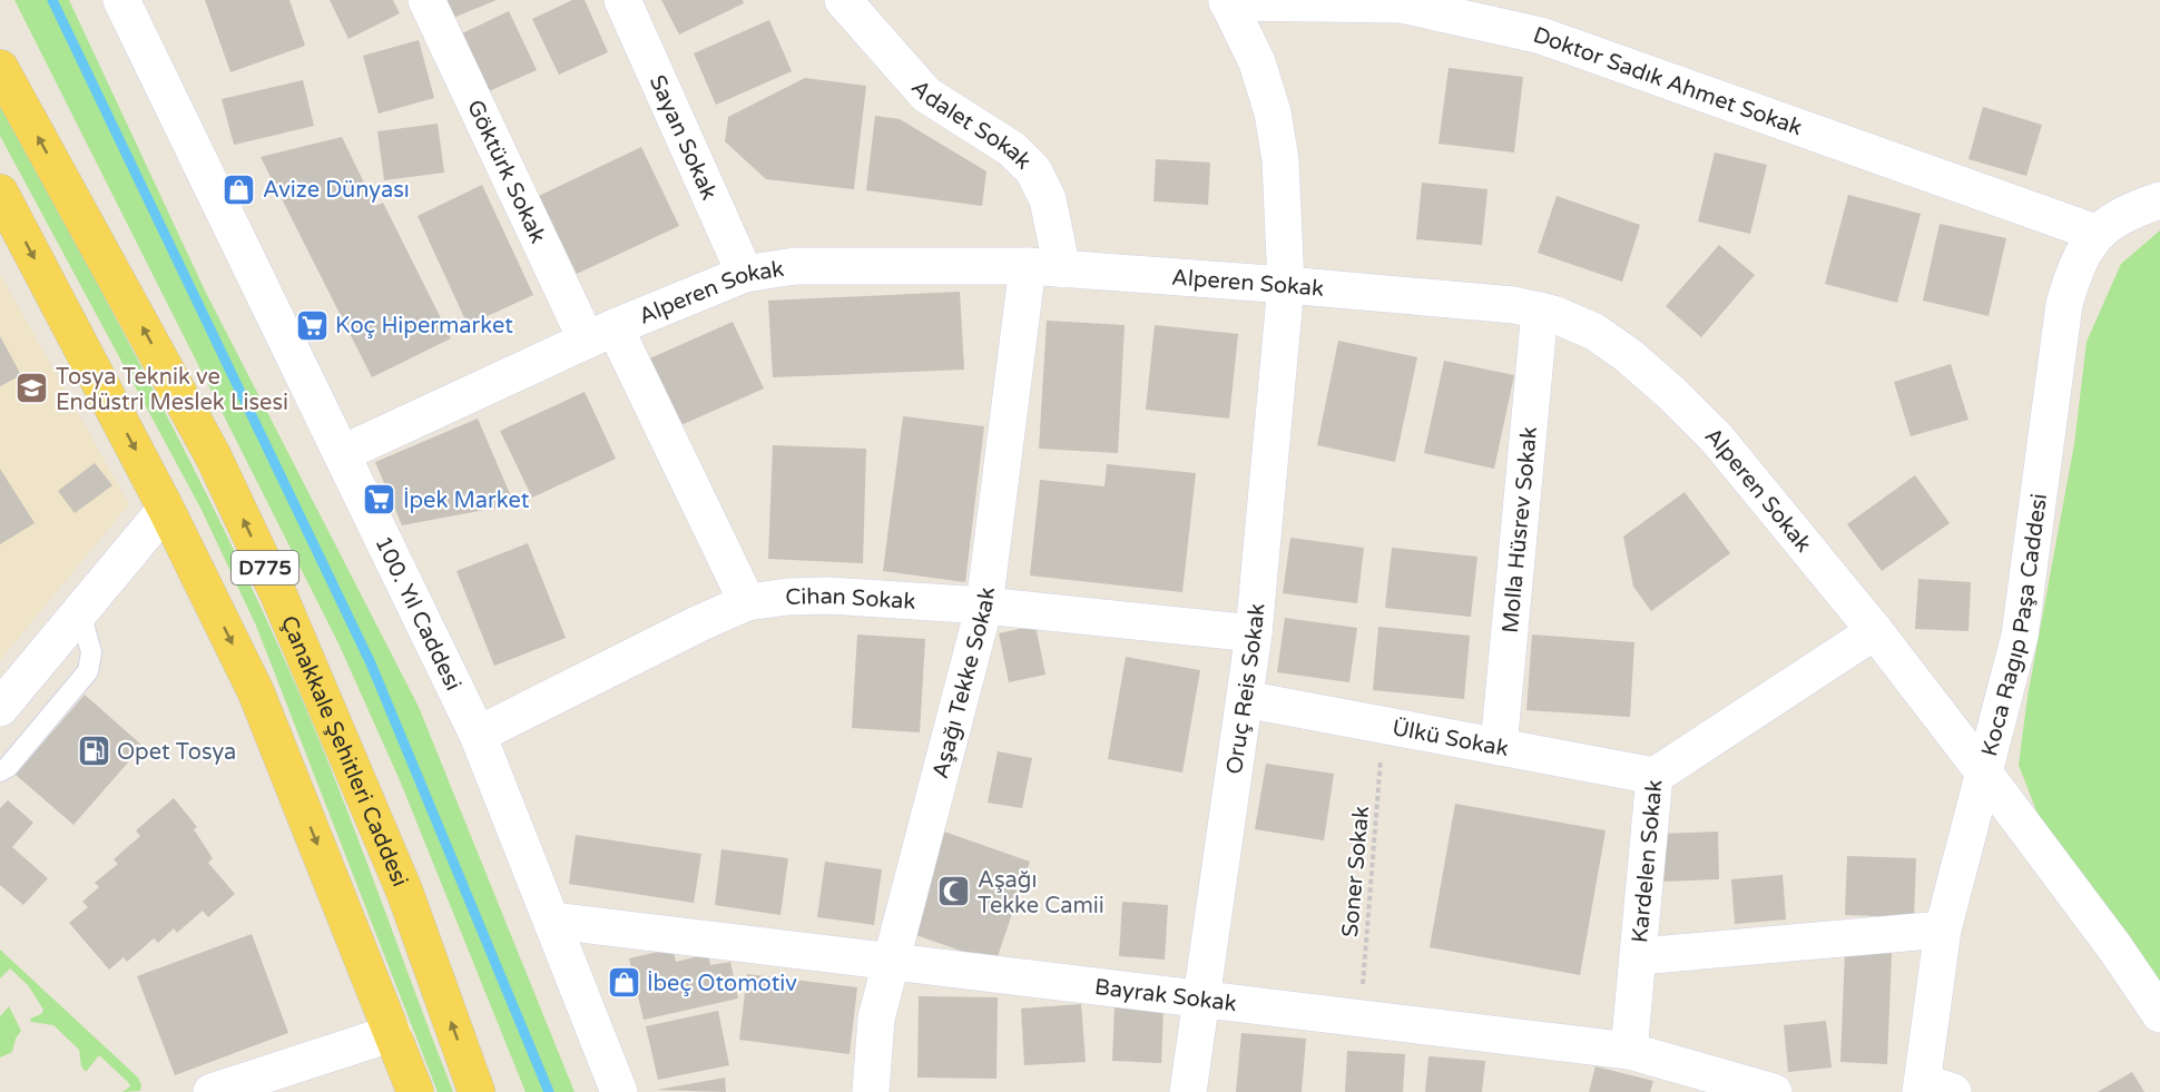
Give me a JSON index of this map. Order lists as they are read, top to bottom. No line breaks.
{"streets":{"main road":["D775","Çanakkale Şehitleri Caddesi"],"street":["Doktor Sadık Ahmet Sokak","Adalet Sokak","Sayan Sokak","Göktürk Sokak","Alperen Sokak","Molla Hüsrev Sokak","Cihan Sokak","100. Yıl Caddesi","Koca Ragıp Paşa Caddesi","Aşağı Tekke Sokak","Oruç Reis Sokak","Ülkü Sokak","Kardelen Sokak","Bayrak Sokak"],"path":["Soner Sokak"]},"crossings":[["Doktor Sadık Ahmet Sokak","Koca Ragıp Paşa Caddesi"],["Doktor Sadık Ahmet Sokak","Oruç Reis Sokak"],["Adalet Sokak","Alperen Sokak"],["Adalet Sokak","Aşağı Tekke Sokak"],["Sayan Sokak","Alperen Sokak"],["Göktürk Sokak","Alperen Sokak"],["Göktürk Sokak","Cihan Sokak"],["Alperen Sokak","Molla Hüsrev Sokak"],["Alperen Sokak","100. Yıl Caddesi"],["Alperen Sokak","Koca Ragıp Paşa Caddesi"],["Alperen Sokak","Aşağı Tekke Sokak"],["Alperen Sokak","Oruç Reis Sokak"],["Alperen Sokak","Kardelen Sokak"],["Molla Hüsrev Sokak","Ülkü Sokak"],["Cihan Sokak","100. Yıl Caddesi"],["Cihan Sokak","Aşağı Tekke Sokak"],["Cihan Sokak","Oruç Reis Sokak"],["100. Yıl Caddesi","Bayrak Sokak"],["Aşağı Tekke Sokak","Bayrak Sokak"],["Oruç Reis Sokak","Ülkü Sokak"],["Oruç Reis Sokak","Bayrak Sokak"],["Ülkü Sokak","Kardelen Sokak"],["Ülkü Sokak","Soner Sokak"],["Kardelen Sokak","Bayrak Sokak"],["Soner Sokak","Bayrak Sokak"]],"places":{"shop":["Avize Dünyası","İbeç Otomotiv"],"supermarket":["Koç Hipermarket","İpek Market"],"school or university":["Tosya Teknik ve Endüstri Meslek Lisesi"],"fuel station":["Opet Tosya"],"mosque":["Aşağı Tekke Camii"]}}
